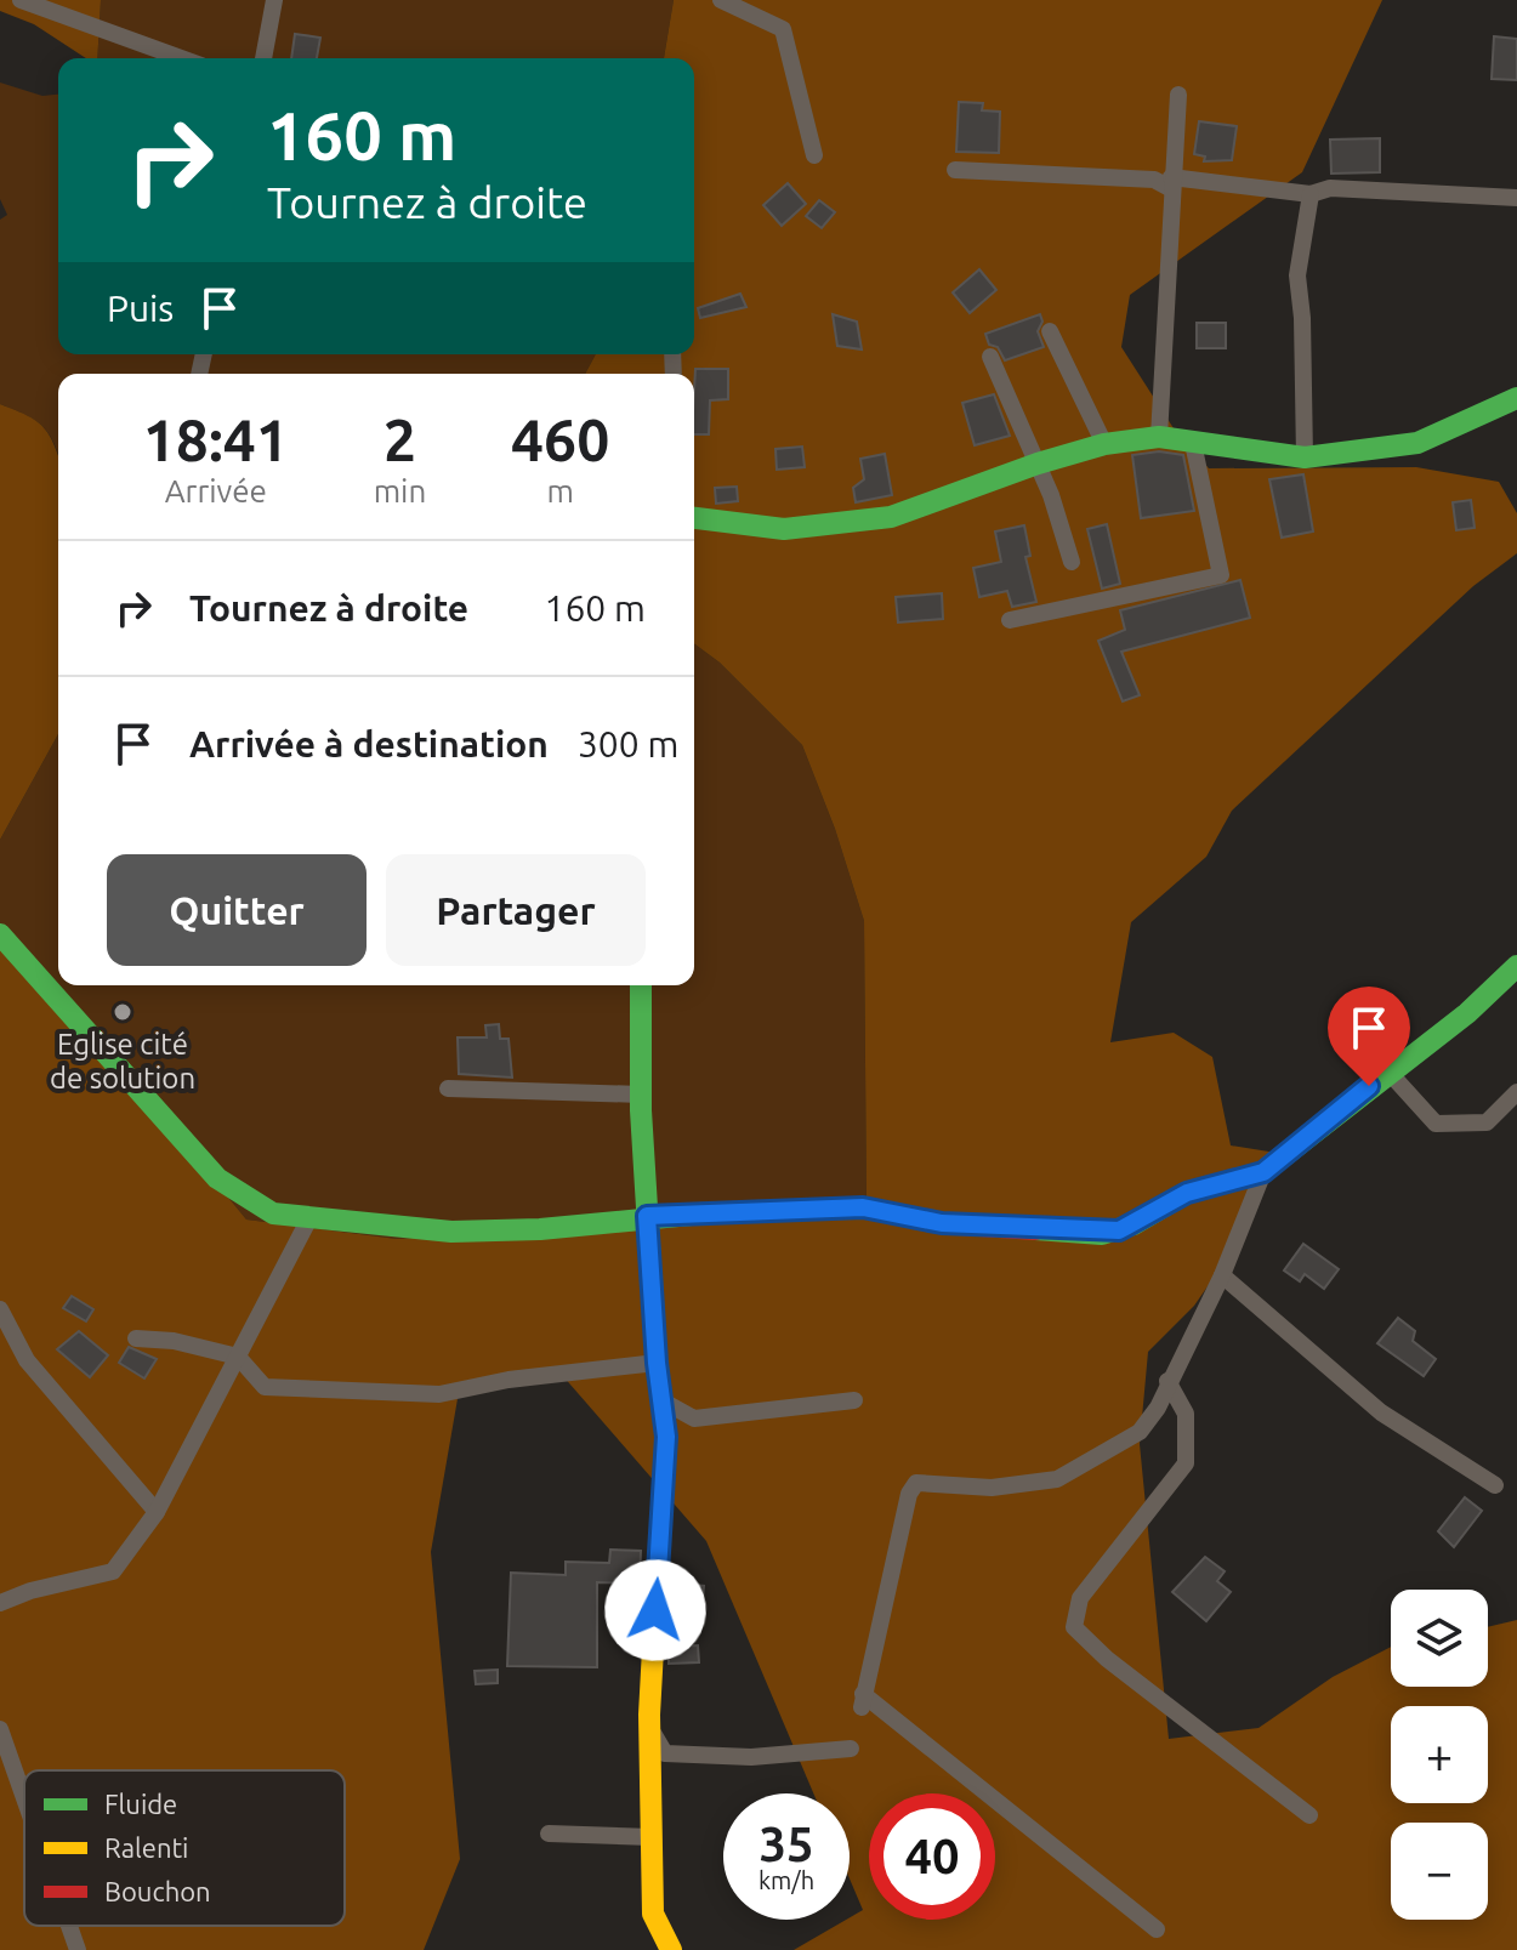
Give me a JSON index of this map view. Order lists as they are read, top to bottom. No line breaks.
{"places":["Eglise cité de solution"],"legend":["Fluide","Ralenti","Bouchon"],"page":{"turn":["160 m","Tournez à droite"],"then":"Puis","eta":["18:41","Arrivée","2","min","460","m"],"list":[{"name":"Tournez à droite","value":"160 m"},{"name":"Arrivée à destination","value":"300 m"}],"buttons":["Quitter","Partager"],"map_buttons":["+","−"],"speed":"35 km/h","limit":"40"}}
